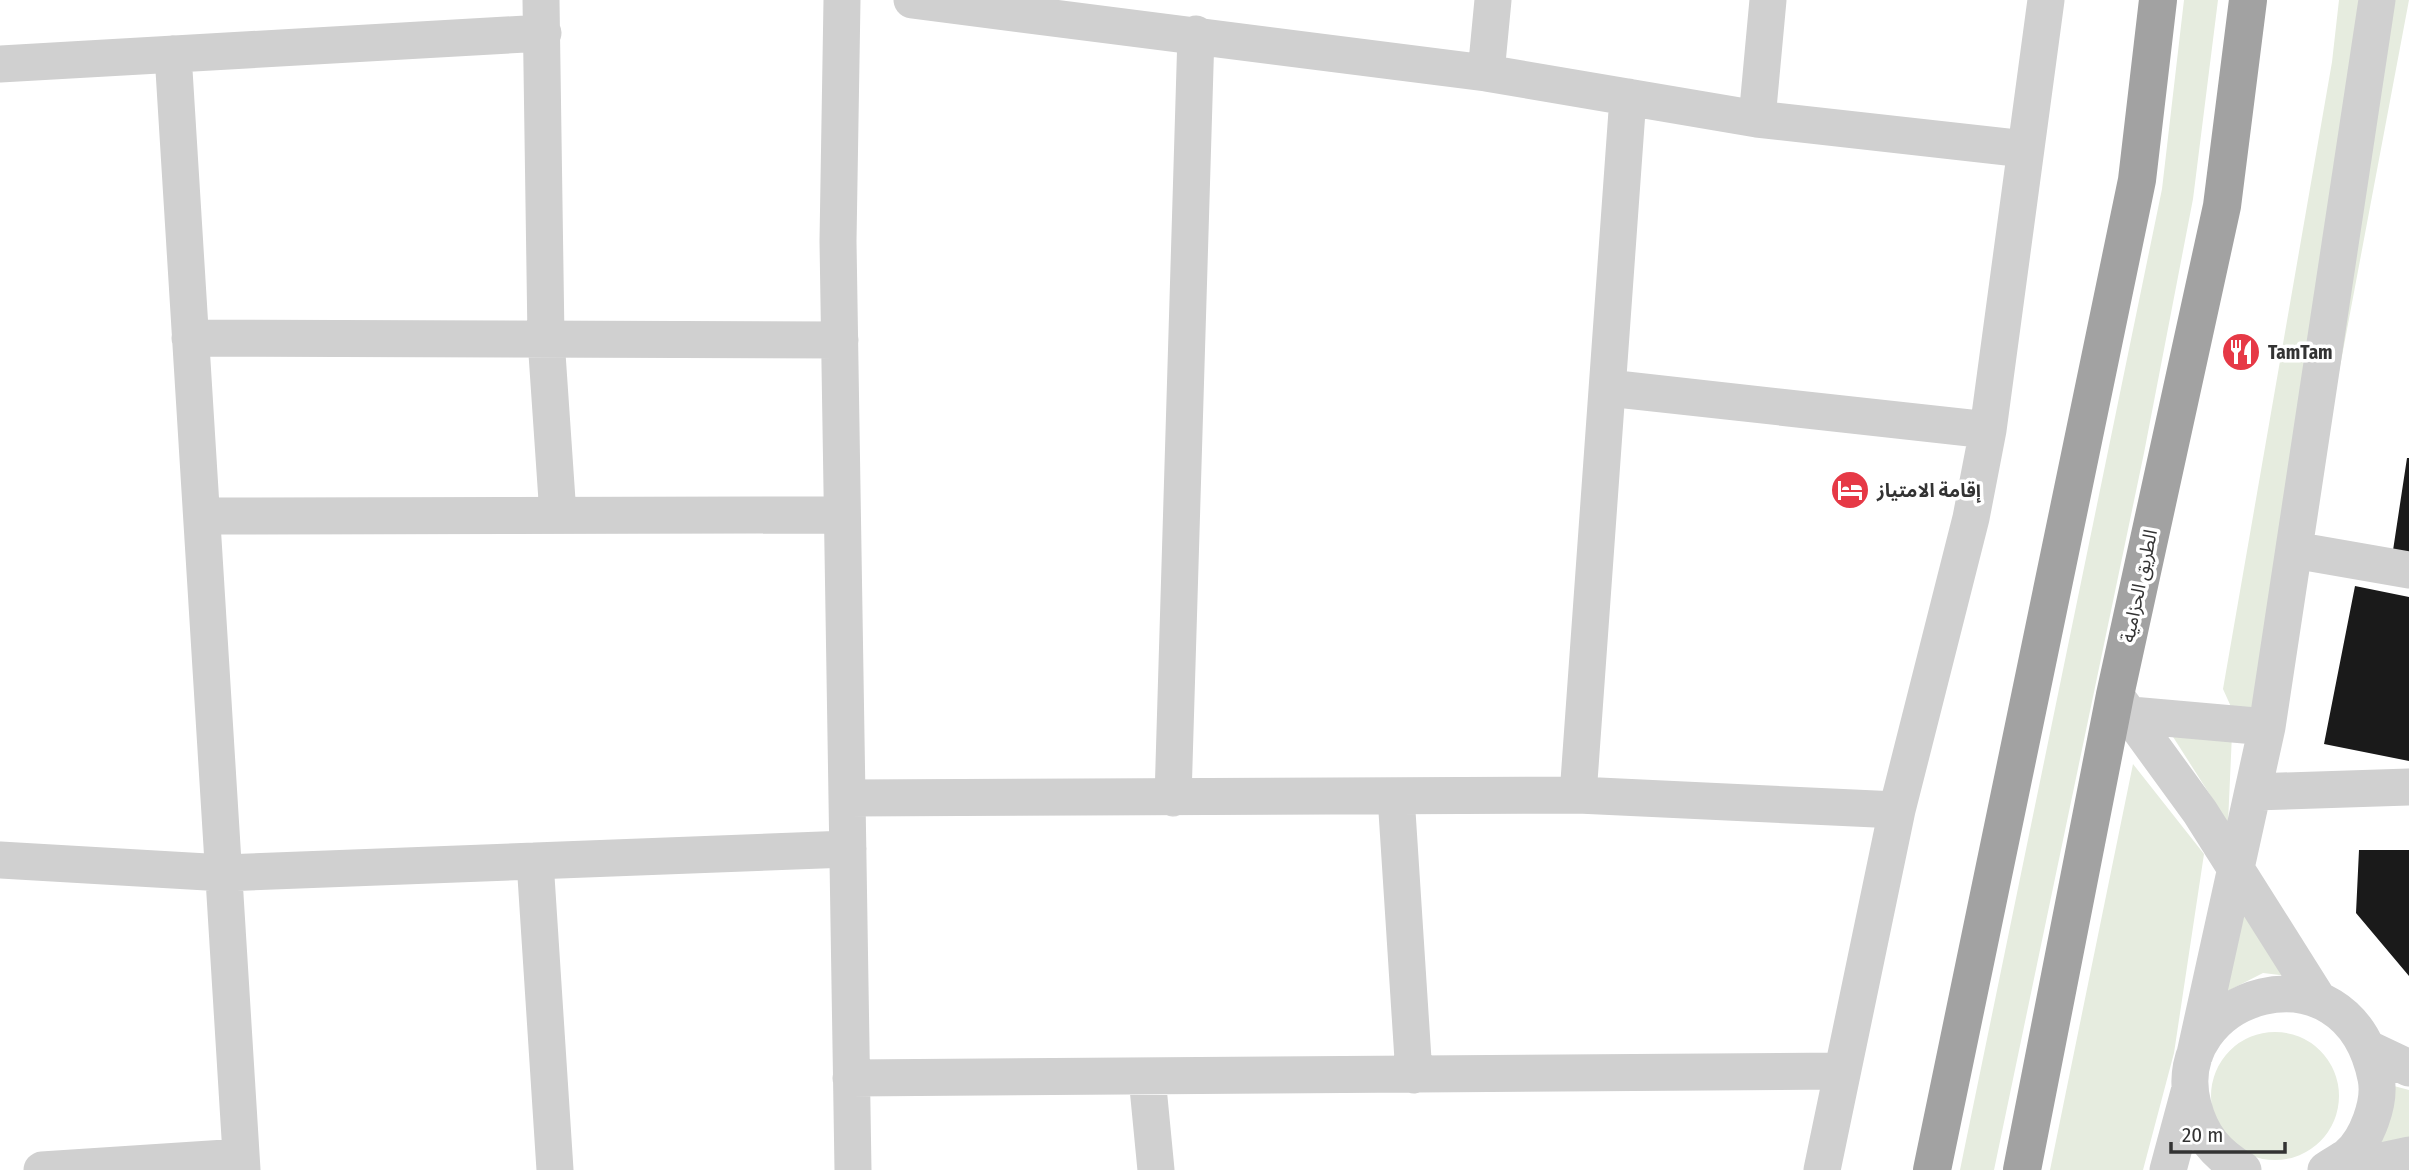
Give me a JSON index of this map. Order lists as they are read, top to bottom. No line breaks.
{"streets":{"highway":["الطريق الحزامية"]},"places":{"restaurant":["TamTam"],"hotel":["إقامة الامتياز"]},"scale_bar":"20 m"}
